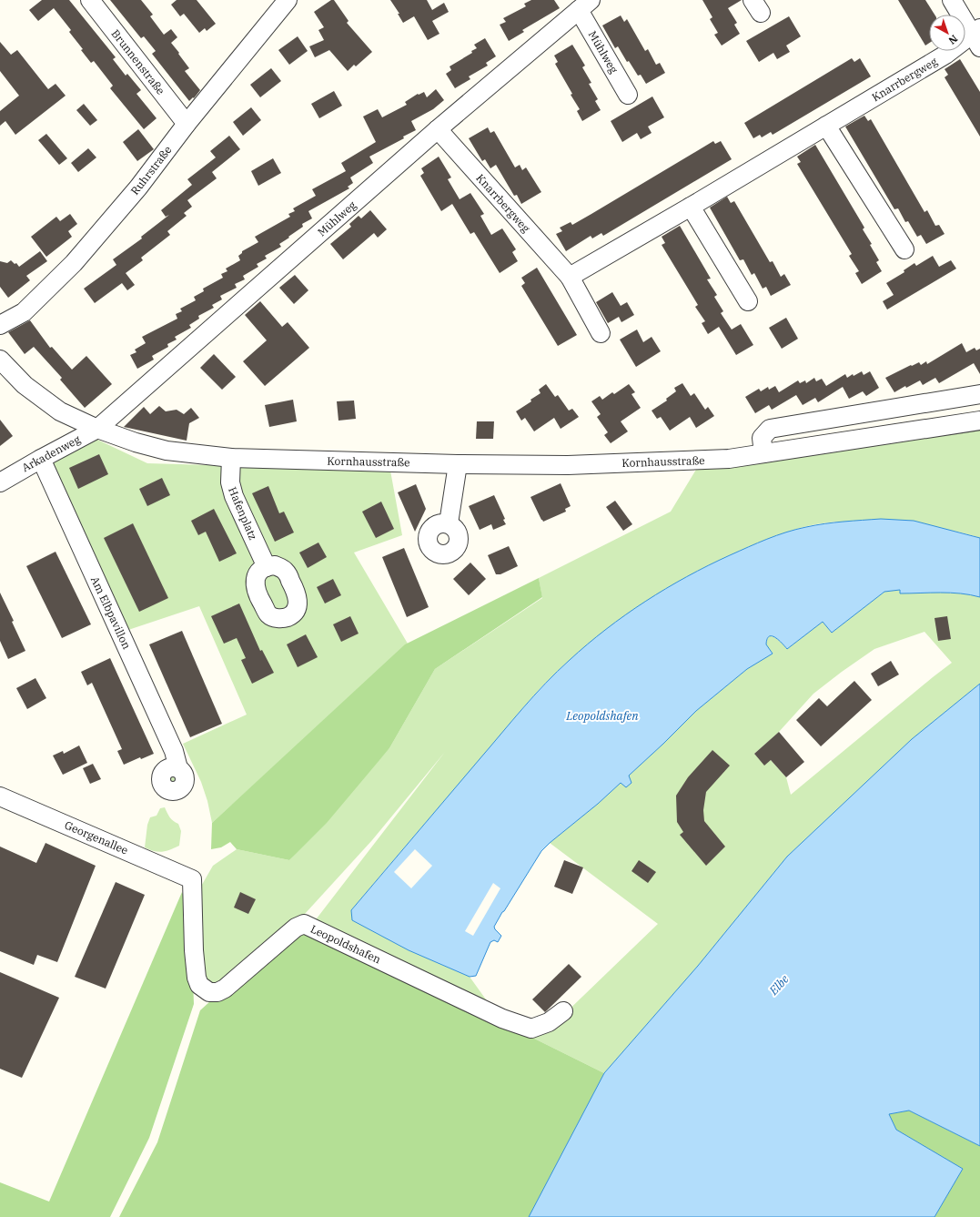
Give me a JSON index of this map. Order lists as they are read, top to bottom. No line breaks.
{"streets":{"street":["Mühlweg","Brunnenstraße","Knarrbergweg","Ruhrstraße","Arkadenweg","Kornhausstraße","Hafenplatz","Am Elbpavillon","Georgenallee","Leopoldshafen"]},"crossings":[["Mühlweg","Knarrbergweg"],["Mühlweg","Arkadenweg"],["Mühlweg","Kornhausstraße"],["Brunnenstraße","Ruhrstraße"],["Arkadenweg","Kornhausstraße"],["Arkadenweg","Am Elbpavillon"],["Kornhausstraße","Hafenplatz"],["Georgenallee","Leopoldshafen"]],"water":["Leopoldshafen","Elbe"],"north":"bottom right"}
